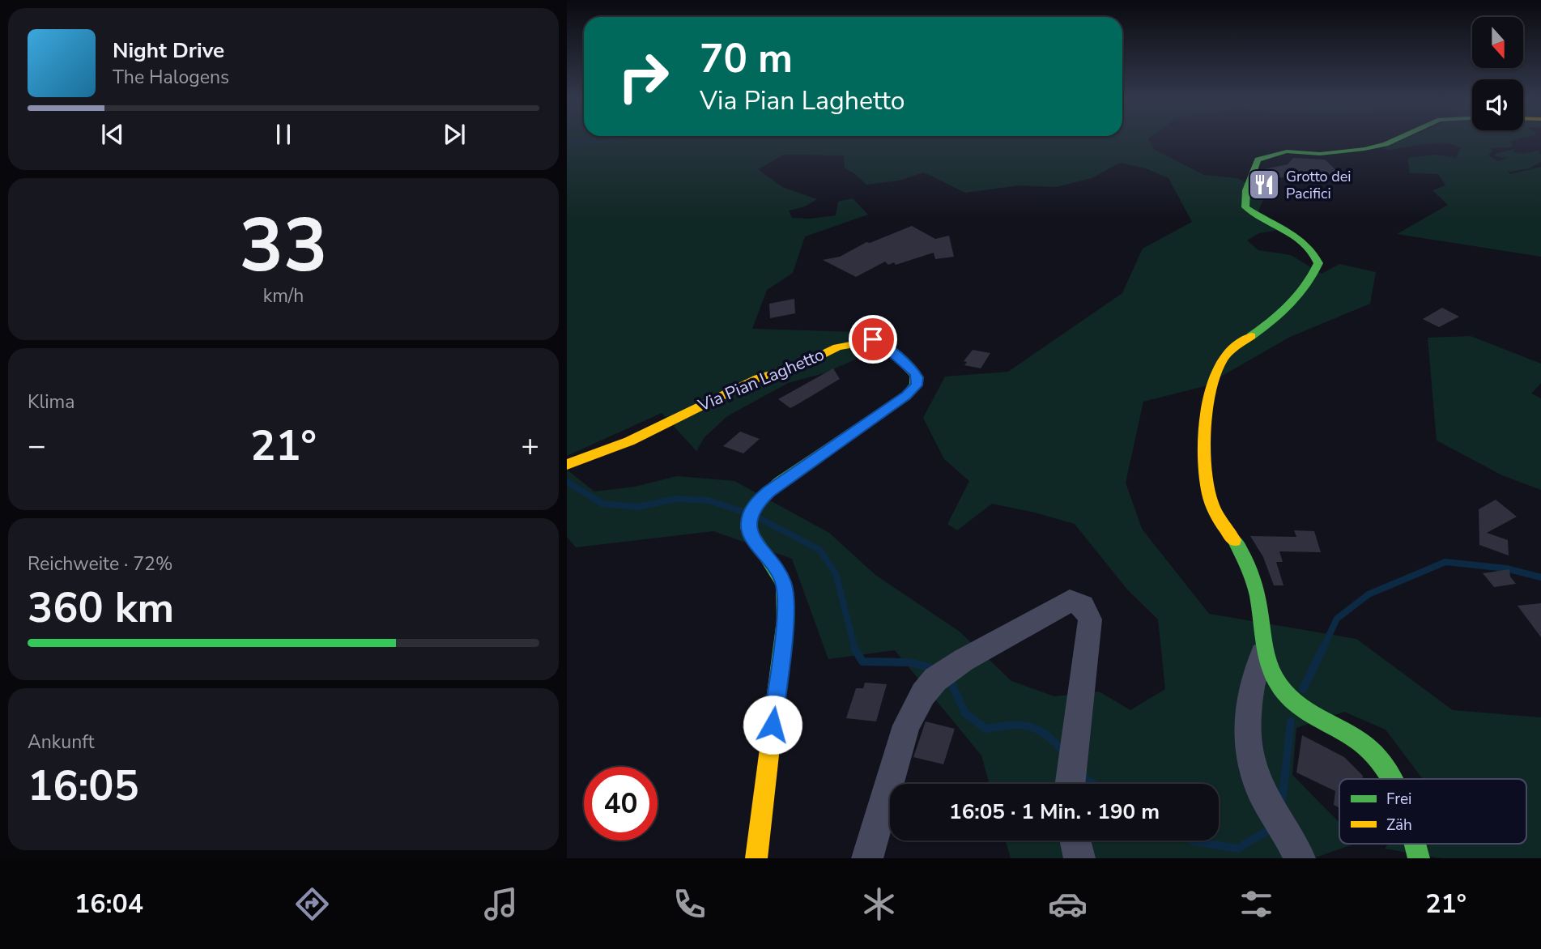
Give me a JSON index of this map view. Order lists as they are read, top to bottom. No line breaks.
{"streets":{"street":["Via Pian Laghetto"]},"places":{"restaurant":["Grotto dei Pacifici"]},"legend":["Frei","Zäh"],"north":"bottom","page":{"turn":["70 m","Via Pian Laghetto"],"song":["Night Drive","The Halogens"],"tile":[["33","km/h"],"Klima",["Reichweite · 72%","360 km"],["Ankunft","16:05"]],"heat":["−","21°","+"],"limit":"40","trip":"16:05 · 1 Min. · 190 m","tabs":["16:04","21°"]}}
